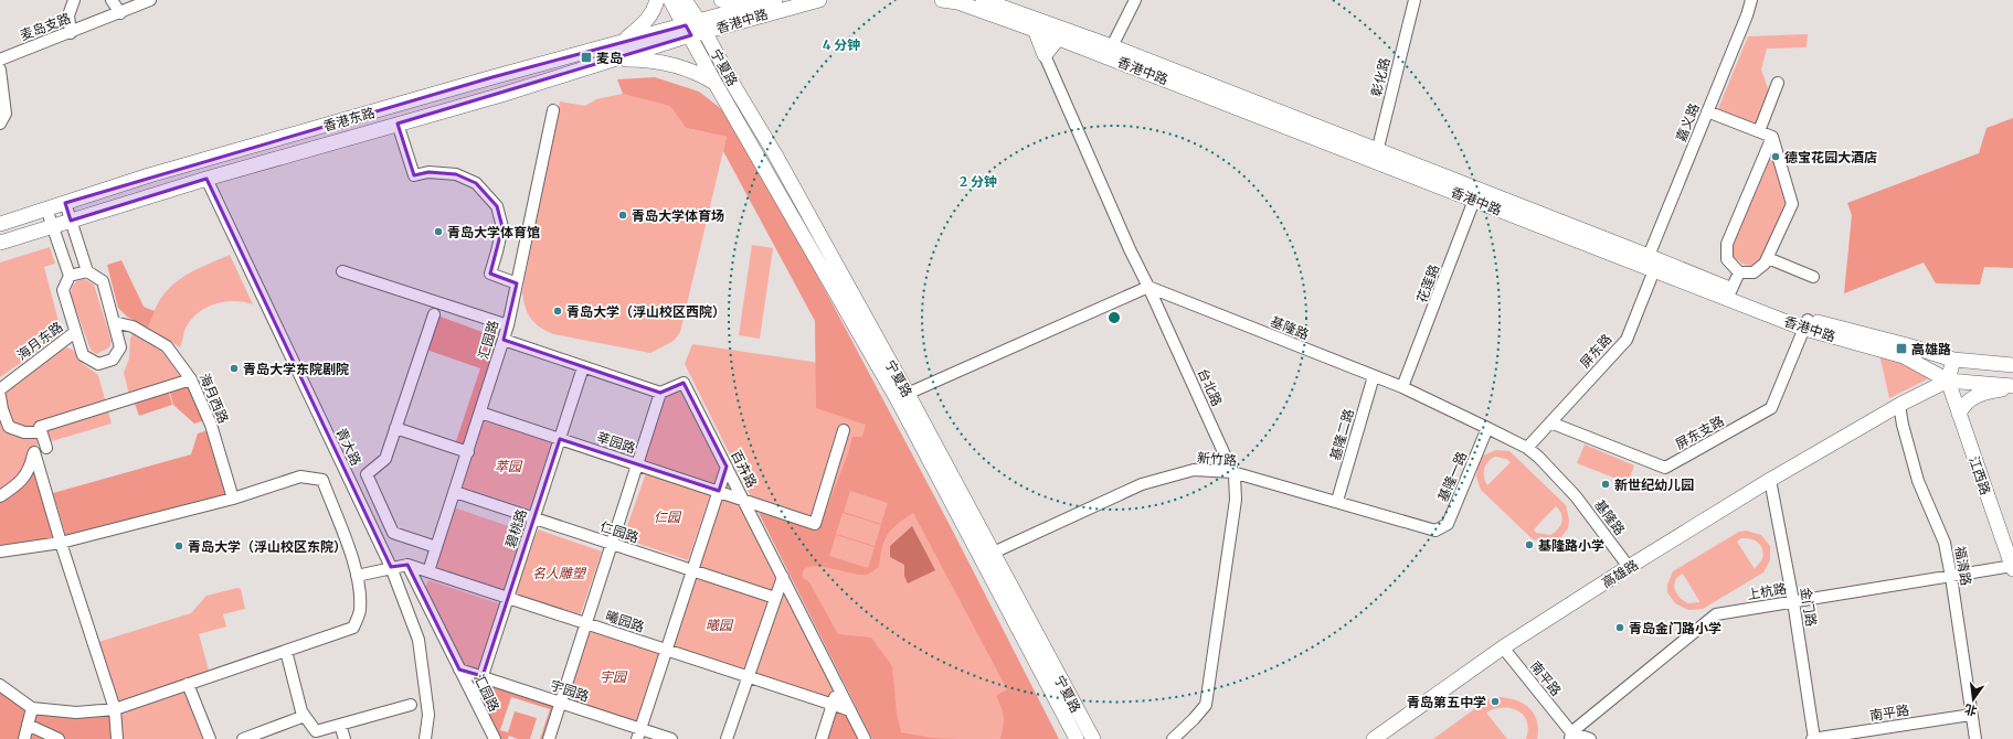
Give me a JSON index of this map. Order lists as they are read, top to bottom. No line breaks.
{"streets":{"main road":["香港中路","宁夏路","香港东路","江西路","高雄路"],"street":["麦岛支路","彰化路","嘉义路","花莲路","基隆路","汇园路","屏东路","台北路","海月西路","屏东支路","基隆二路","青大路","新竹路","百卉路","基隆一路","碧桃路","仁园路","福清路","上杭路","金门路","曦园路","南平路","宇园路"]},"crossings":[["香港中路","宁夏路"],["香港中路","彰化路"],["香港中路","香港东路"],["香港中路","嘉义路"],["香港中路","花莲路"],["香港中路","屏东路"],["香港中路","屏东支路"],["香港中路","江西路"],["香港中路","高雄路"],["宁夏路","香港东路"],["宁夏路","新竹路"],["香港东路","青大路"],["花莲路","基隆路"],["基隆路","屏东路"],["基隆路","台北路"],["基隆路","基隆二路"],["基隆路","基隆一路"],["基隆路","高雄路"],["汇园路","碧桃路"],["汇园路","仁园路"],["汇园路","曦园路"],["汇园路","宇园路"],["屏东路","屏东支路"],["台北路","新竹路"],["基隆二路","新竹路"],["青大路","曦园路"],["新竹路","基隆一路"],["百卉路","曦园路"],["江西路","高雄路"],["江西路","上杭路"],["碧桃路","仁园路"],["碧桃路","曦园路"],["碧桃路","宇园路"],["福清路","高雄路"],["福清路","上杭路"],["福清路","南平路"],["高雄路","金门路"],["高雄路","南平路"],["上杭路","金门路"],["上杭路","南平路"],["金门路","南平路"]],"parks":["萃园","仁园","名人雕塑","曦园","宇园"],"places":{"transit":["麦岛","高雄路"],"other":["德宝花园大酒店","青岛大学体育场","青岛大学体育馆","青岛大学（浮山校区西院）","青岛大学东院剧院","新世纪幼儿园","基隆路小学","青岛大学（浮山校区东院）","青岛金门路小学","青岛第五中学"]},"north":"bottom","rings":["4 分钟","2 分钟"]}
